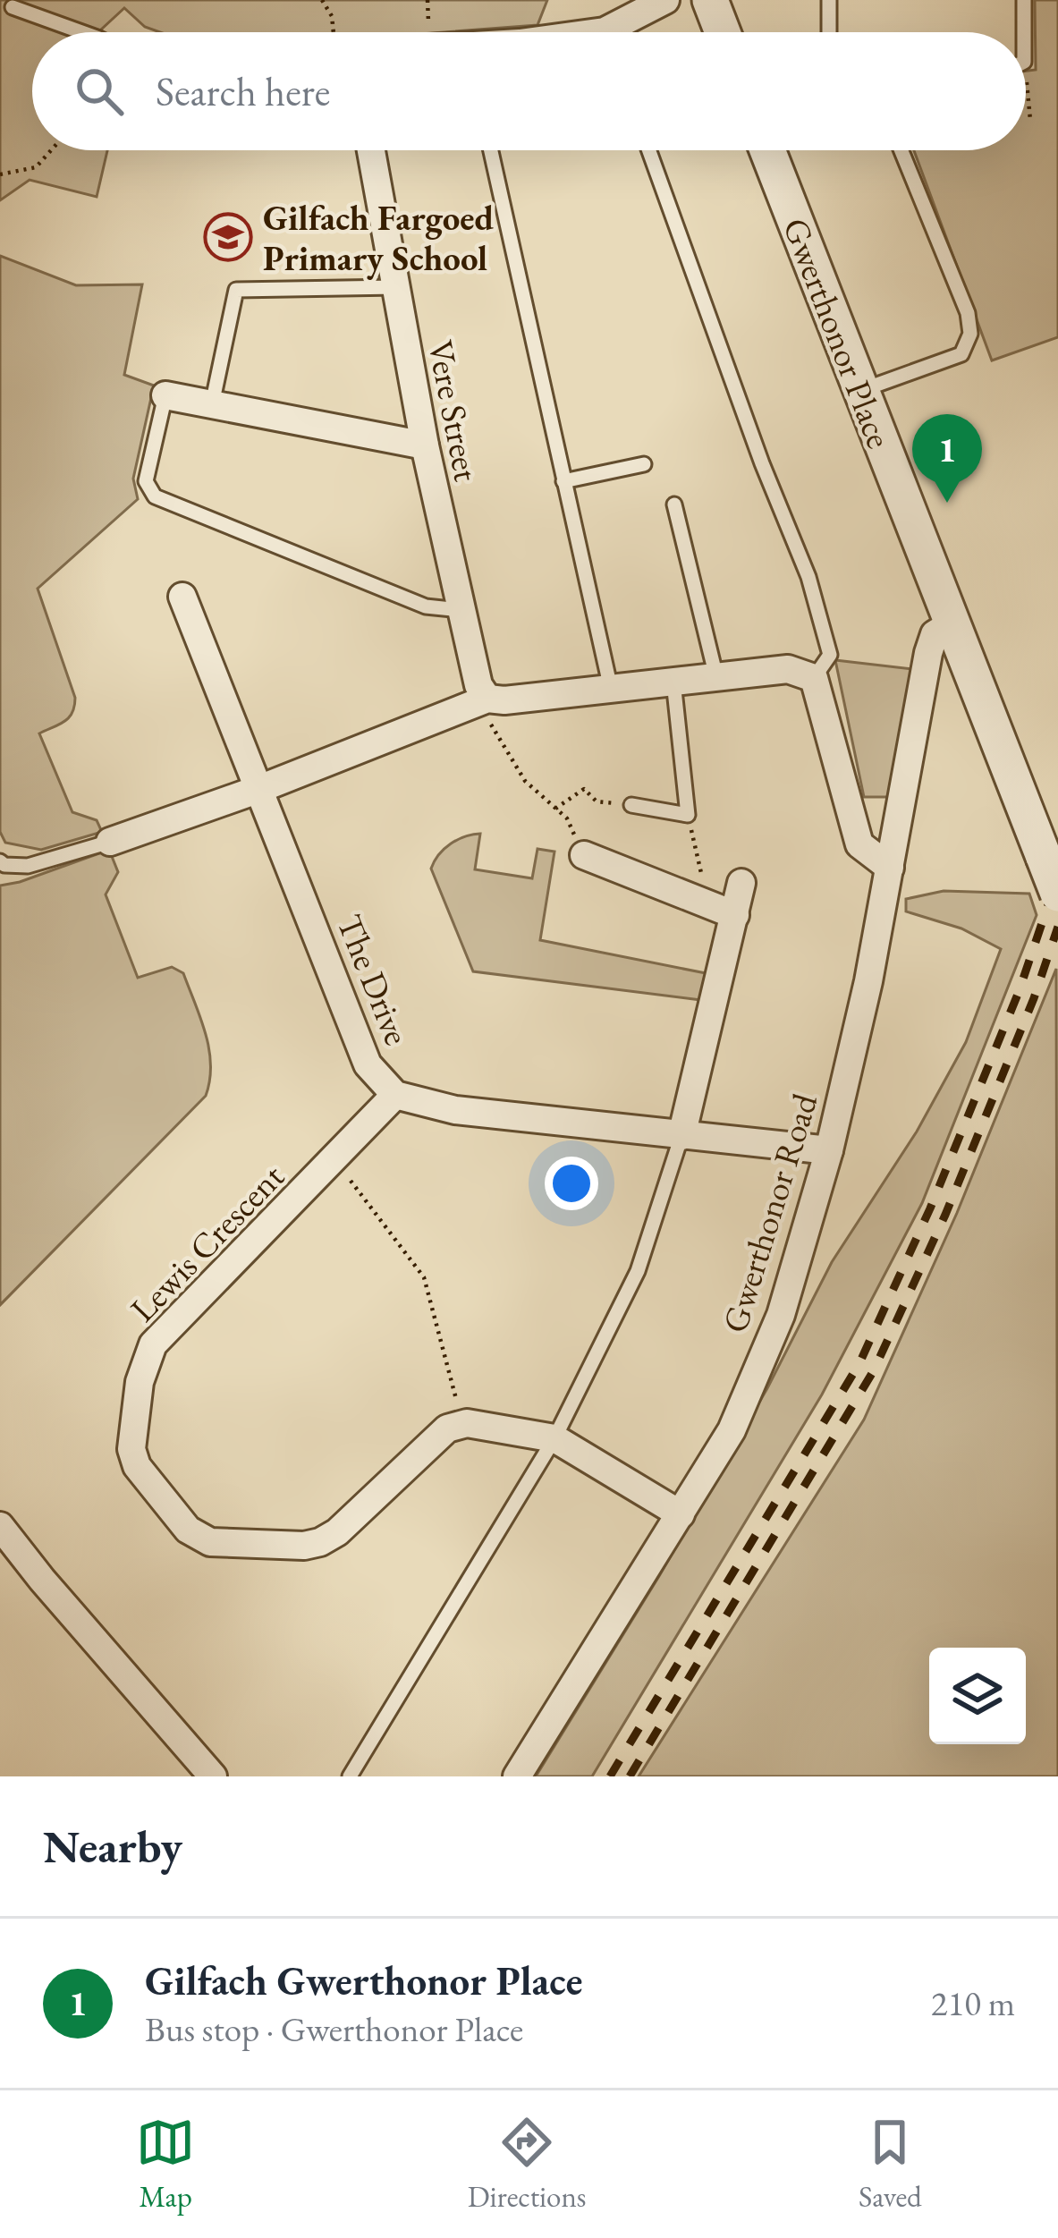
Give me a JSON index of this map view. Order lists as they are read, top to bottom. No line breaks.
{"streets":{"street":["Gwerthonor Place","Vere Street","The Drive","Gwerthonor Road","Lewis Crescent"]},"crossings":[["Gwerthonor Place","Gwerthonor Road"],["The Drive","Gwerthonor Road"],["The Drive","Lewis Crescent"]],"places":{"school or university":["Gilfach Fargoed Primary School"]},"page":{"search":"Search here","pins":"1","heading":"Nearby","list":[{"mark":"1","name":"Gilfach Gwerthonor Place","note":"Bus stop · Gwerthonor Place","value":"210 m"}],"nav":["Map","Directions","Saved"]}}
